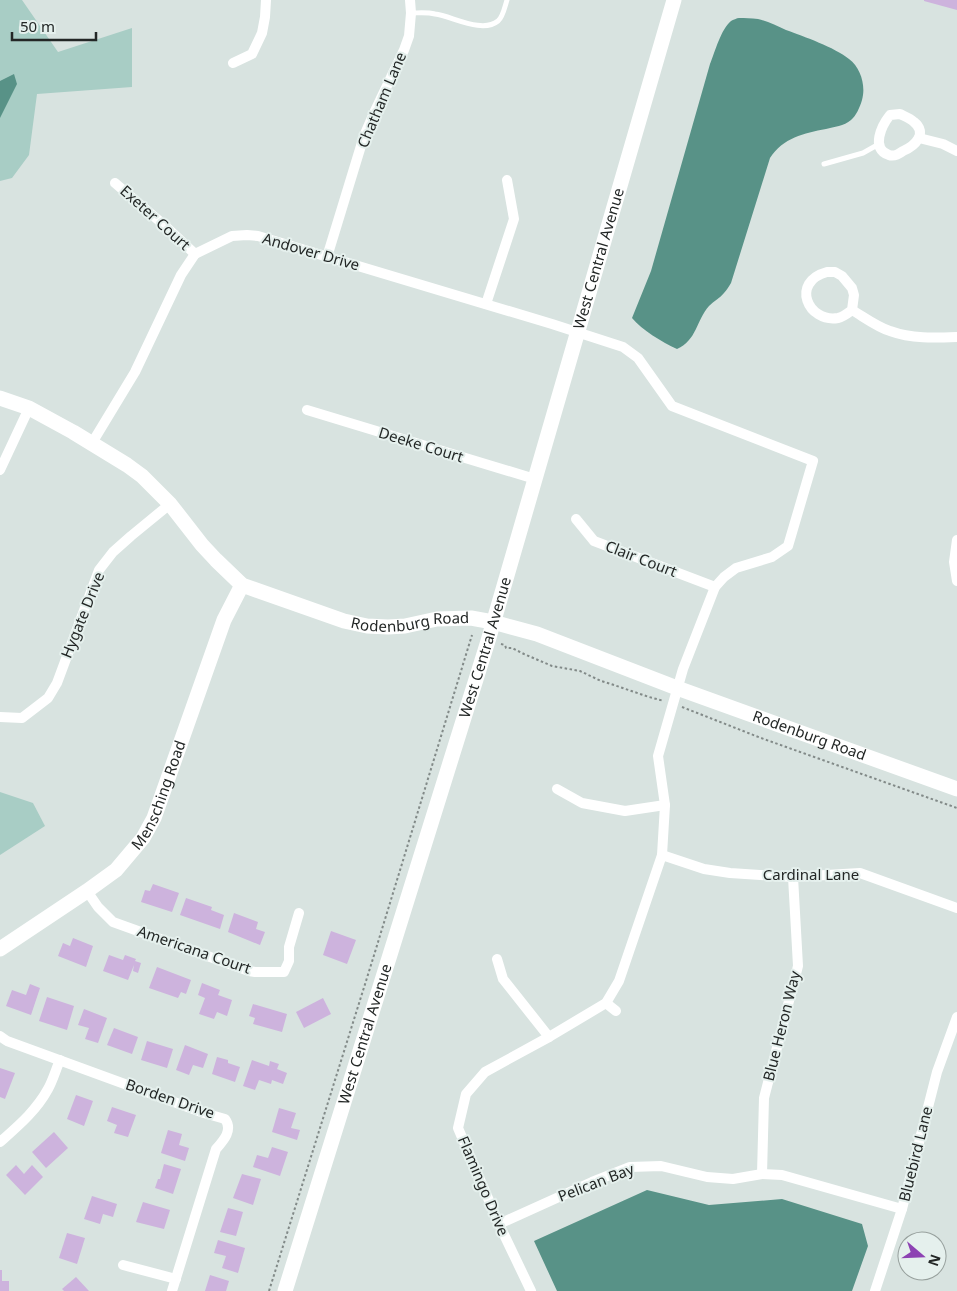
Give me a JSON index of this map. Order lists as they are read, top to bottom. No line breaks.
{"streets":{"street":["Chatham Lane","Exeter Court","Andover Drive","West Central Avenue","Deeke Court","Clair Court","Hygate Drive","Rodenburg Road","Mensching Road","Cardinal Lane","Americana Court","Blue Heron Way","Borden Drive","Bluebird Lane","Pelican Bay","Flamingo Drive"]},"crossings":[["Chatham Lane","Andover Drive"],["Exeter Court","Andover Drive"],["Andover Drive","West Central Avenue"],["Andover Drive","Clair Court"],["West Central Avenue","Deeke Court"],["West Central Avenue","Rodenburg Road"],["Hygate Drive","Rodenburg Road"],["Rodenburg Road","Mensching Road"],["Mensching Road","Americana Court"],["Cardinal Lane","Blue Heron Way"],["Blue Heron Way","Pelican Bay"],["Bluebird Lane","Pelican Bay"],["Pelican Bay","Flamingo Drive"]],"scale_bar":"50 m","north":"right"}
